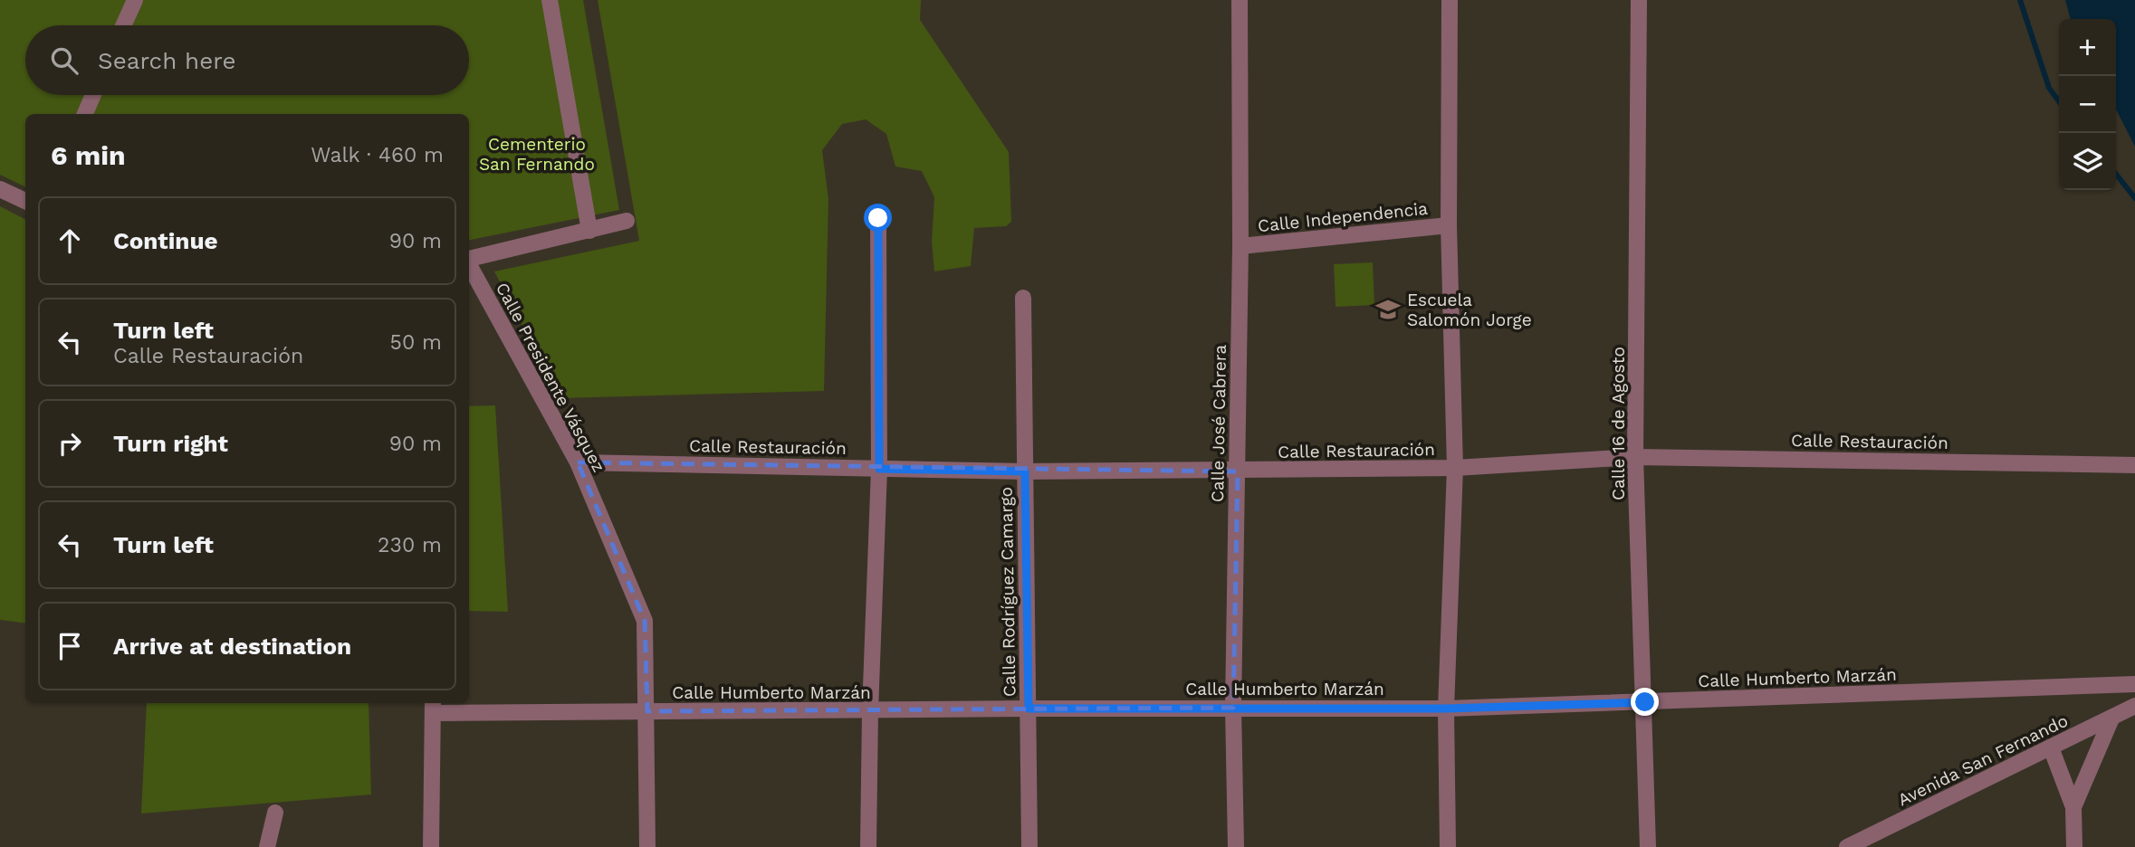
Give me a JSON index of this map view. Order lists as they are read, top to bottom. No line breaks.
{"streets":{"street":["Calle Independencia","Calle Presidente Vásquez","Calle José Cabrera","Calle 16 de Agosto","Calle Restauración","Calle Rodríguez Camargo","Calle Humberto Marzán","Avenida San Fernando"]},"crossings":[["Calle Independencia","Calle José Cabrera"],["Calle Presidente Vásquez","Calle Restauración"],["Calle Presidente Vásquez","Calle Humberto Marzán"],["Calle José Cabrera","Calle Restauración"],["Calle José Cabrera","Calle Humberto Marzán"],["Calle 16 de Agosto","Calle Restauración"],["Calle 16 de Agosto","Calle Humberto Marzán"],["Calle Restauración","Calle Rodríguez Camargo"],["Calle Rodríguez Camargo","Calle Humberto Marzán"]],"parks":["Cementerio San Fernando"],"places":{"school or university":["Escuela Salomón Jorge"]},"page":{"map_buttons":["+","−"],"search":"Search here","heading":["6 min","Walk · 460 m"],"list":[["Continue","90 m"],["Turn left","Calle Restauración","50 m"],["Turn right","90 m"],["Turn left","230 m"],"Arrive at destination"]}}
